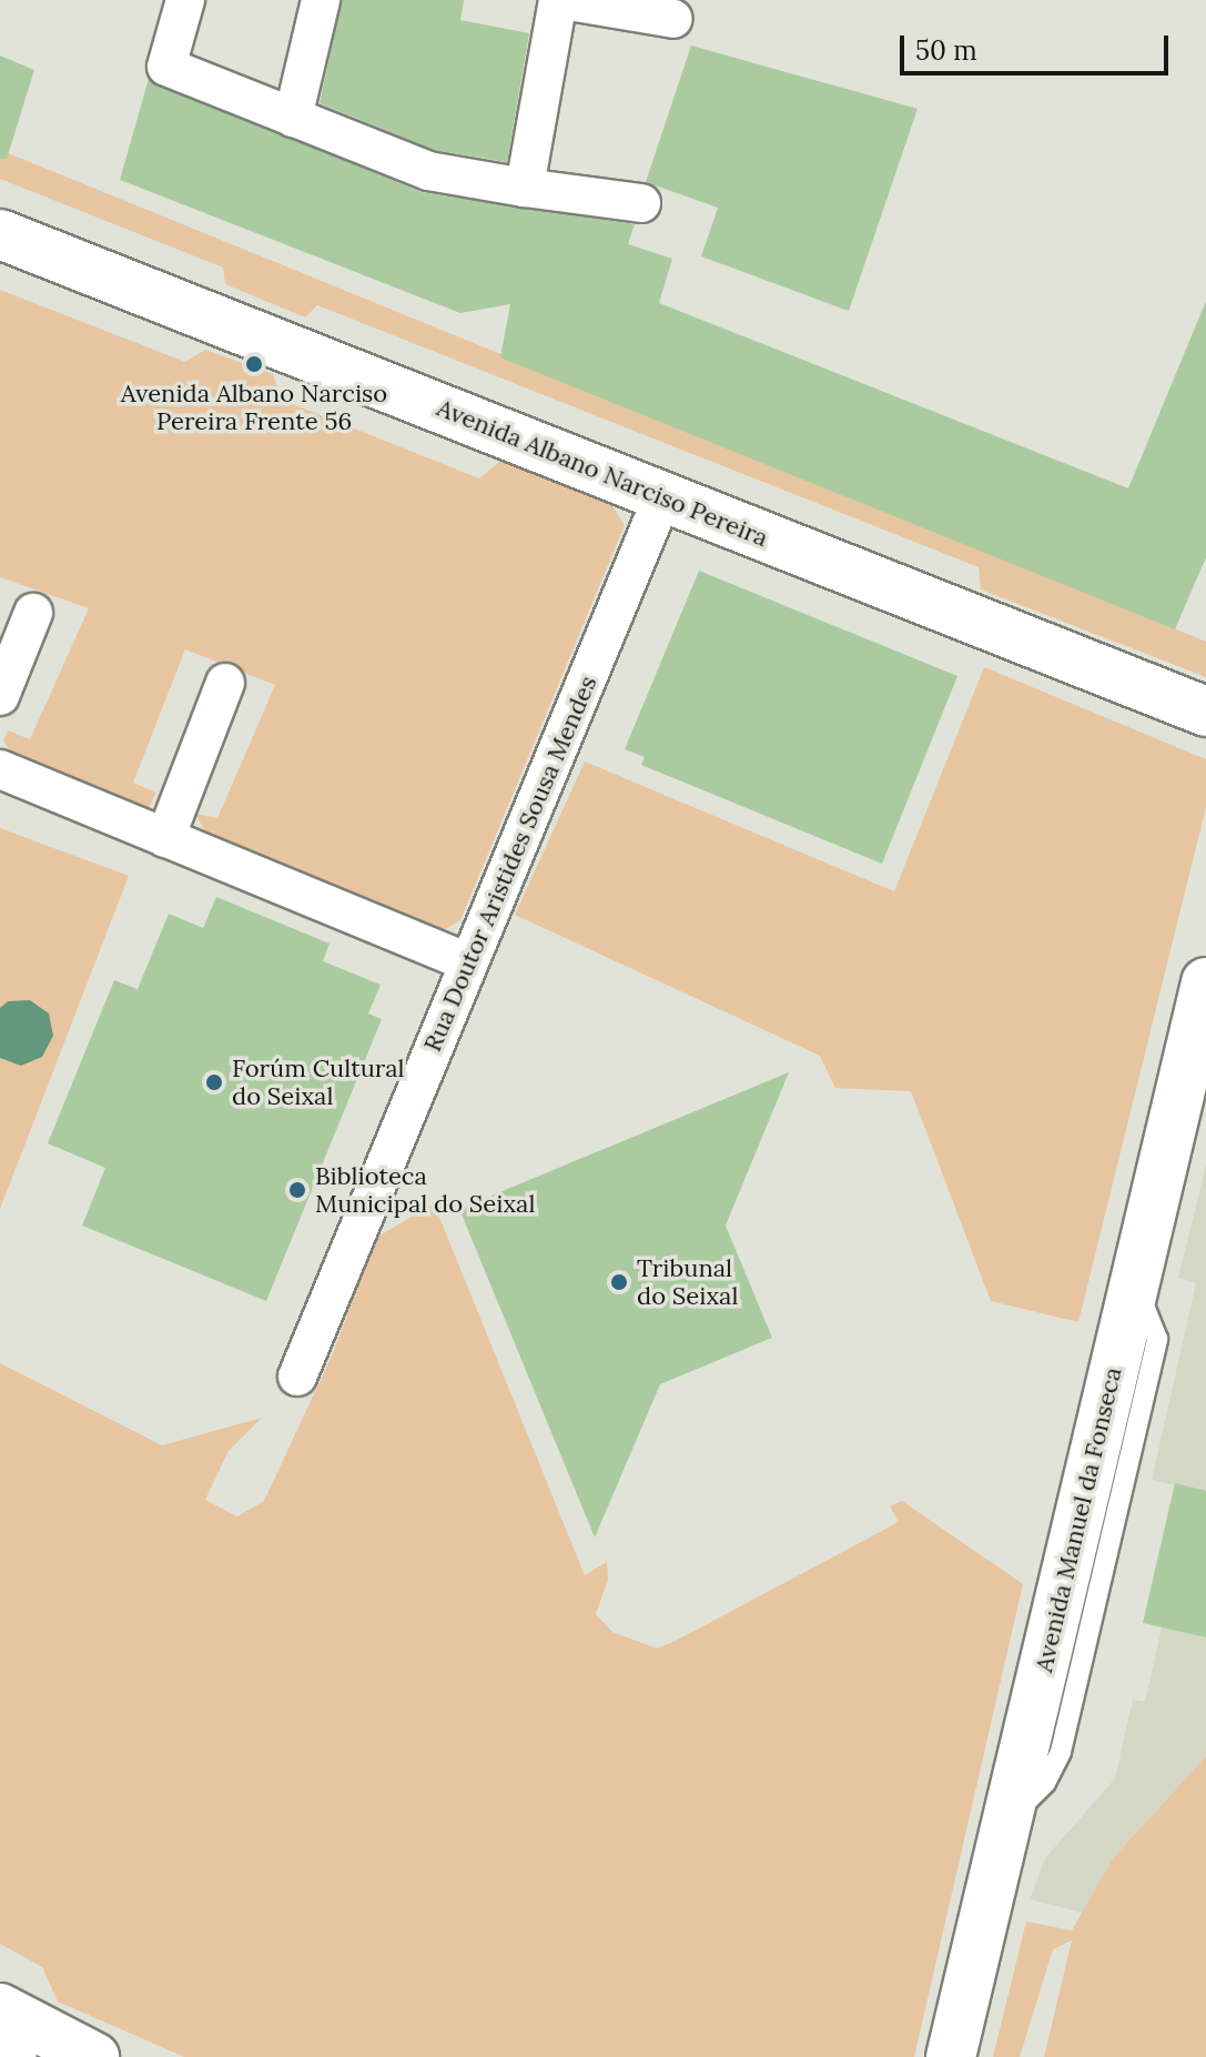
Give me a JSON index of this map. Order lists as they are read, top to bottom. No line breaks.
{"streets":{"street":["Avenida Albano Narciso Pereira","Rua Doutor Aristides Sousa Mendes","Avenida Manuel da Fonseca"]},"crossings":[["Avenida Albano Narciso Pereira","Rua Doutor Aristides Sousa Mendes"]],"places":["Avenida Albano Narciso Pereira Frente 56","Forúm Cultural do Seixal","Biblioteca Municipal do Seixal","Tribunal do Seixal"],"scale_bar":"50 m"}
